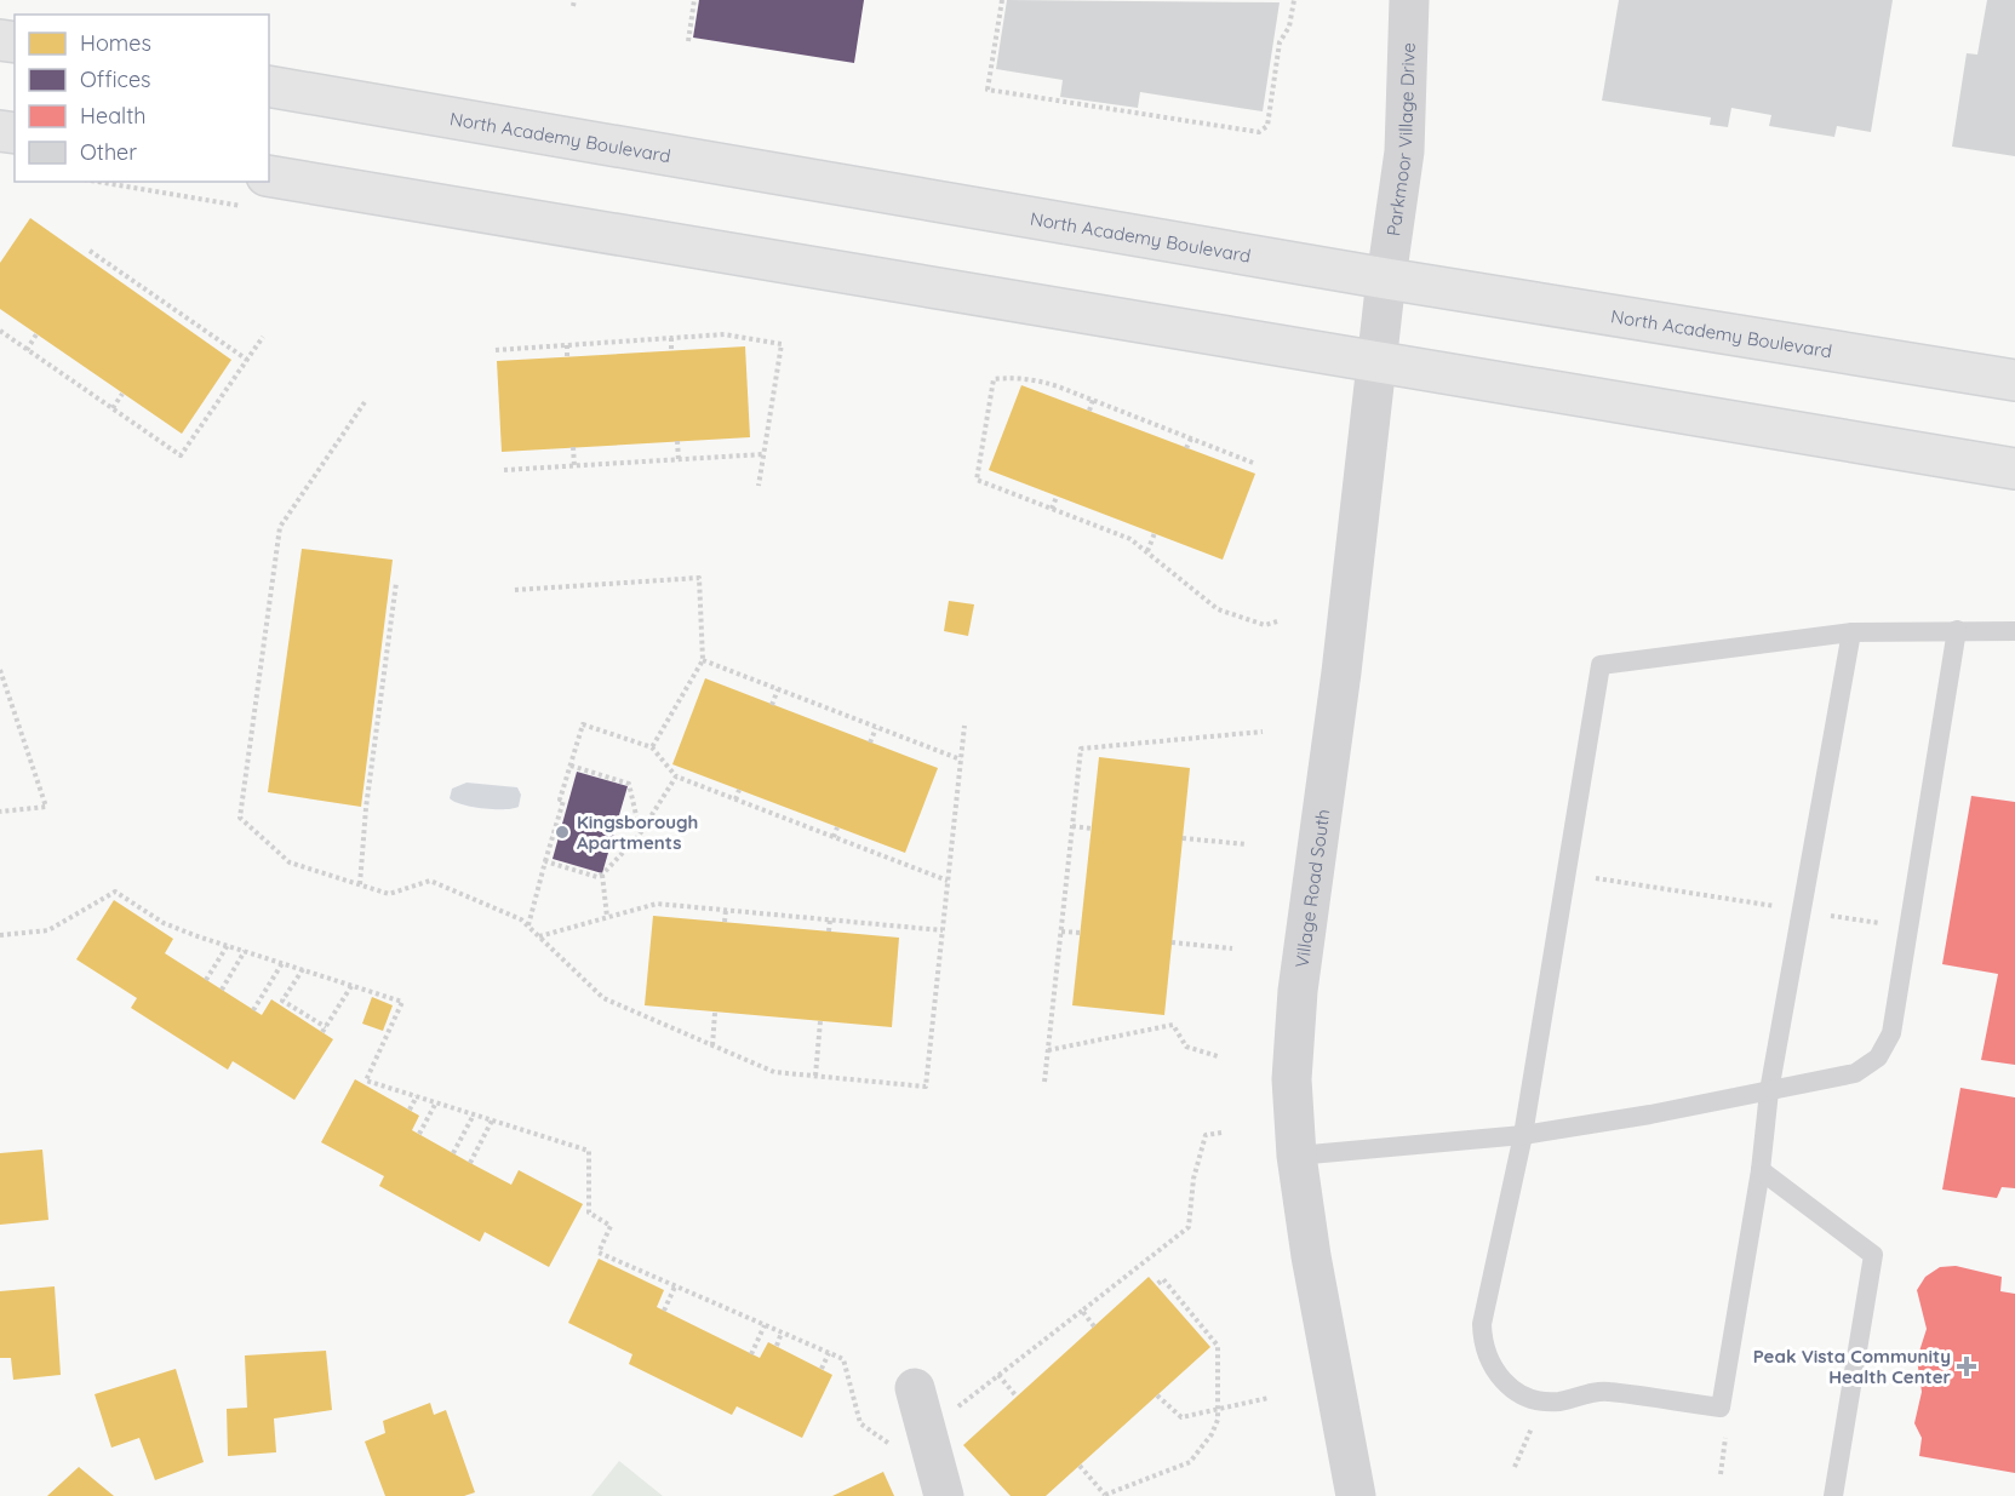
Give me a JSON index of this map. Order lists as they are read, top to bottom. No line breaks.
{"streets":{"highway":["North Academy Boulevard"],"street":["Parkmoor Village Drive","Village Road South"]},"crossings":[["North Academy Boulevard","Parkmoor Village Drive"],["North Academy Boulevard","Village Road South"],["Parkmoor Village Drive","Village Road South"]],"places":{"other":["Kingsborough Apartments"],"health":["Peak Vista Community Health Center"]},"legend":["Homes","Offices","Health","Other"]}
